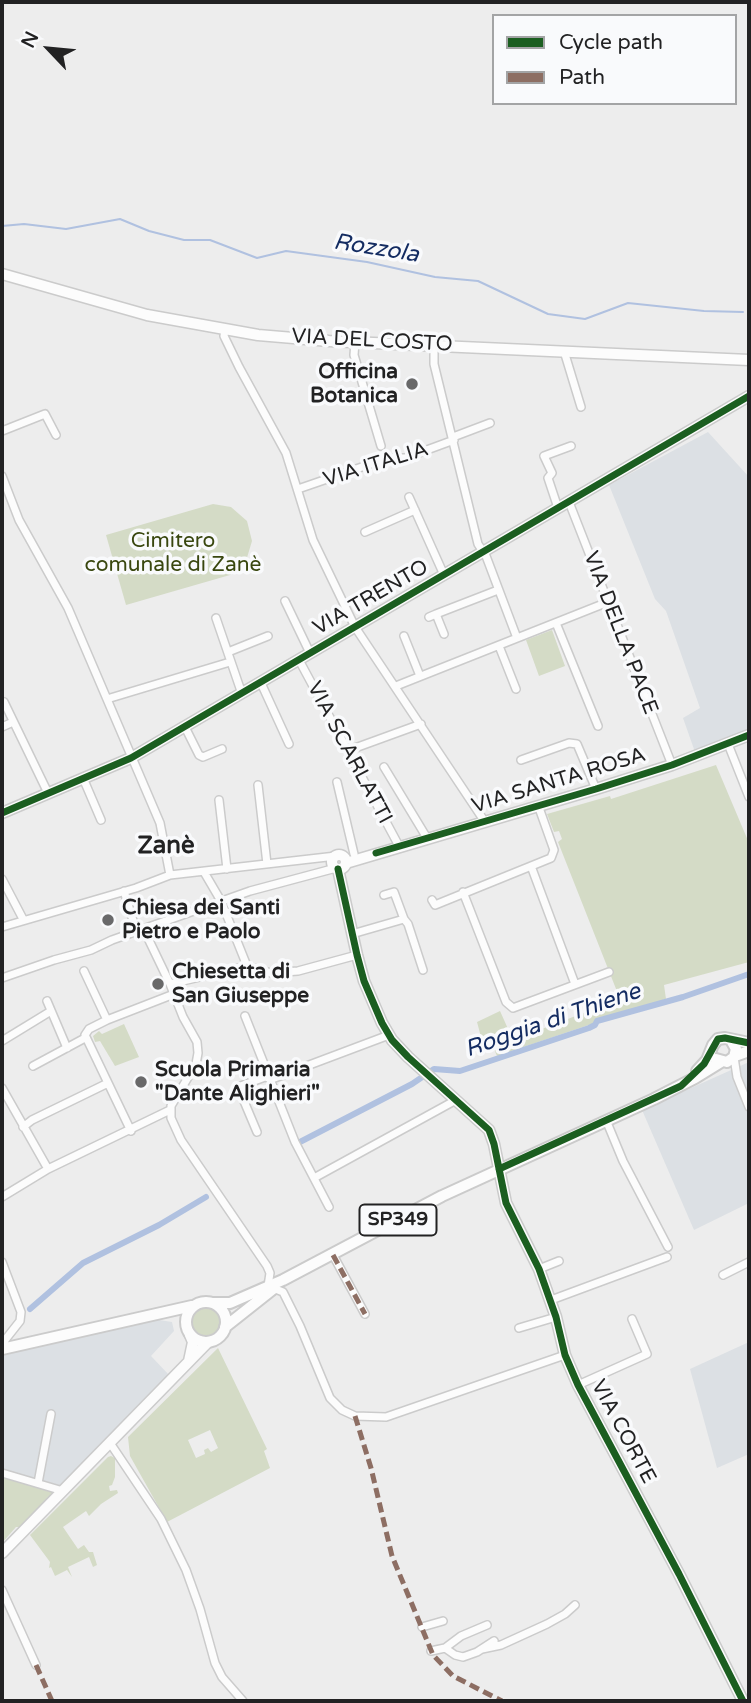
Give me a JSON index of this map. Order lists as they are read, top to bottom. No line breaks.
{"streets":{"main road":["SP349"],"street":["VIA DEL COSTO","VIA ITALIA","VIA TRENTO","VIA DELLA PACE","VIA SCARLATTI","VIA SANTA ROSA","VIA CORTE"]},"crossings":[["VIA TRENTO","VIA DELLA PACE"],["VIA TRENTO","VIA SCARLATTI"],["VIA DELLA PACE","VIA SANTA ROSA"],["VIA SCARLATTI","VIA SANTA ROSA"],["VIA SANTA ROSA","VIA CORTE"],["SP349","VIA CORTE"]],"districts":["Zanè"],"water":["Rozzola","Roggia di Thiene"],"parks":["Cimitero comunale di Zanè"],"places":["Officina Botanica","Chiesa dei Santi Pietro e Paolo","Chiesetta di San Giuseppe","Scuola Primaria \"Dante Alighieri\""],"legend":["Cycle path","Path"],"north":"top left"}
